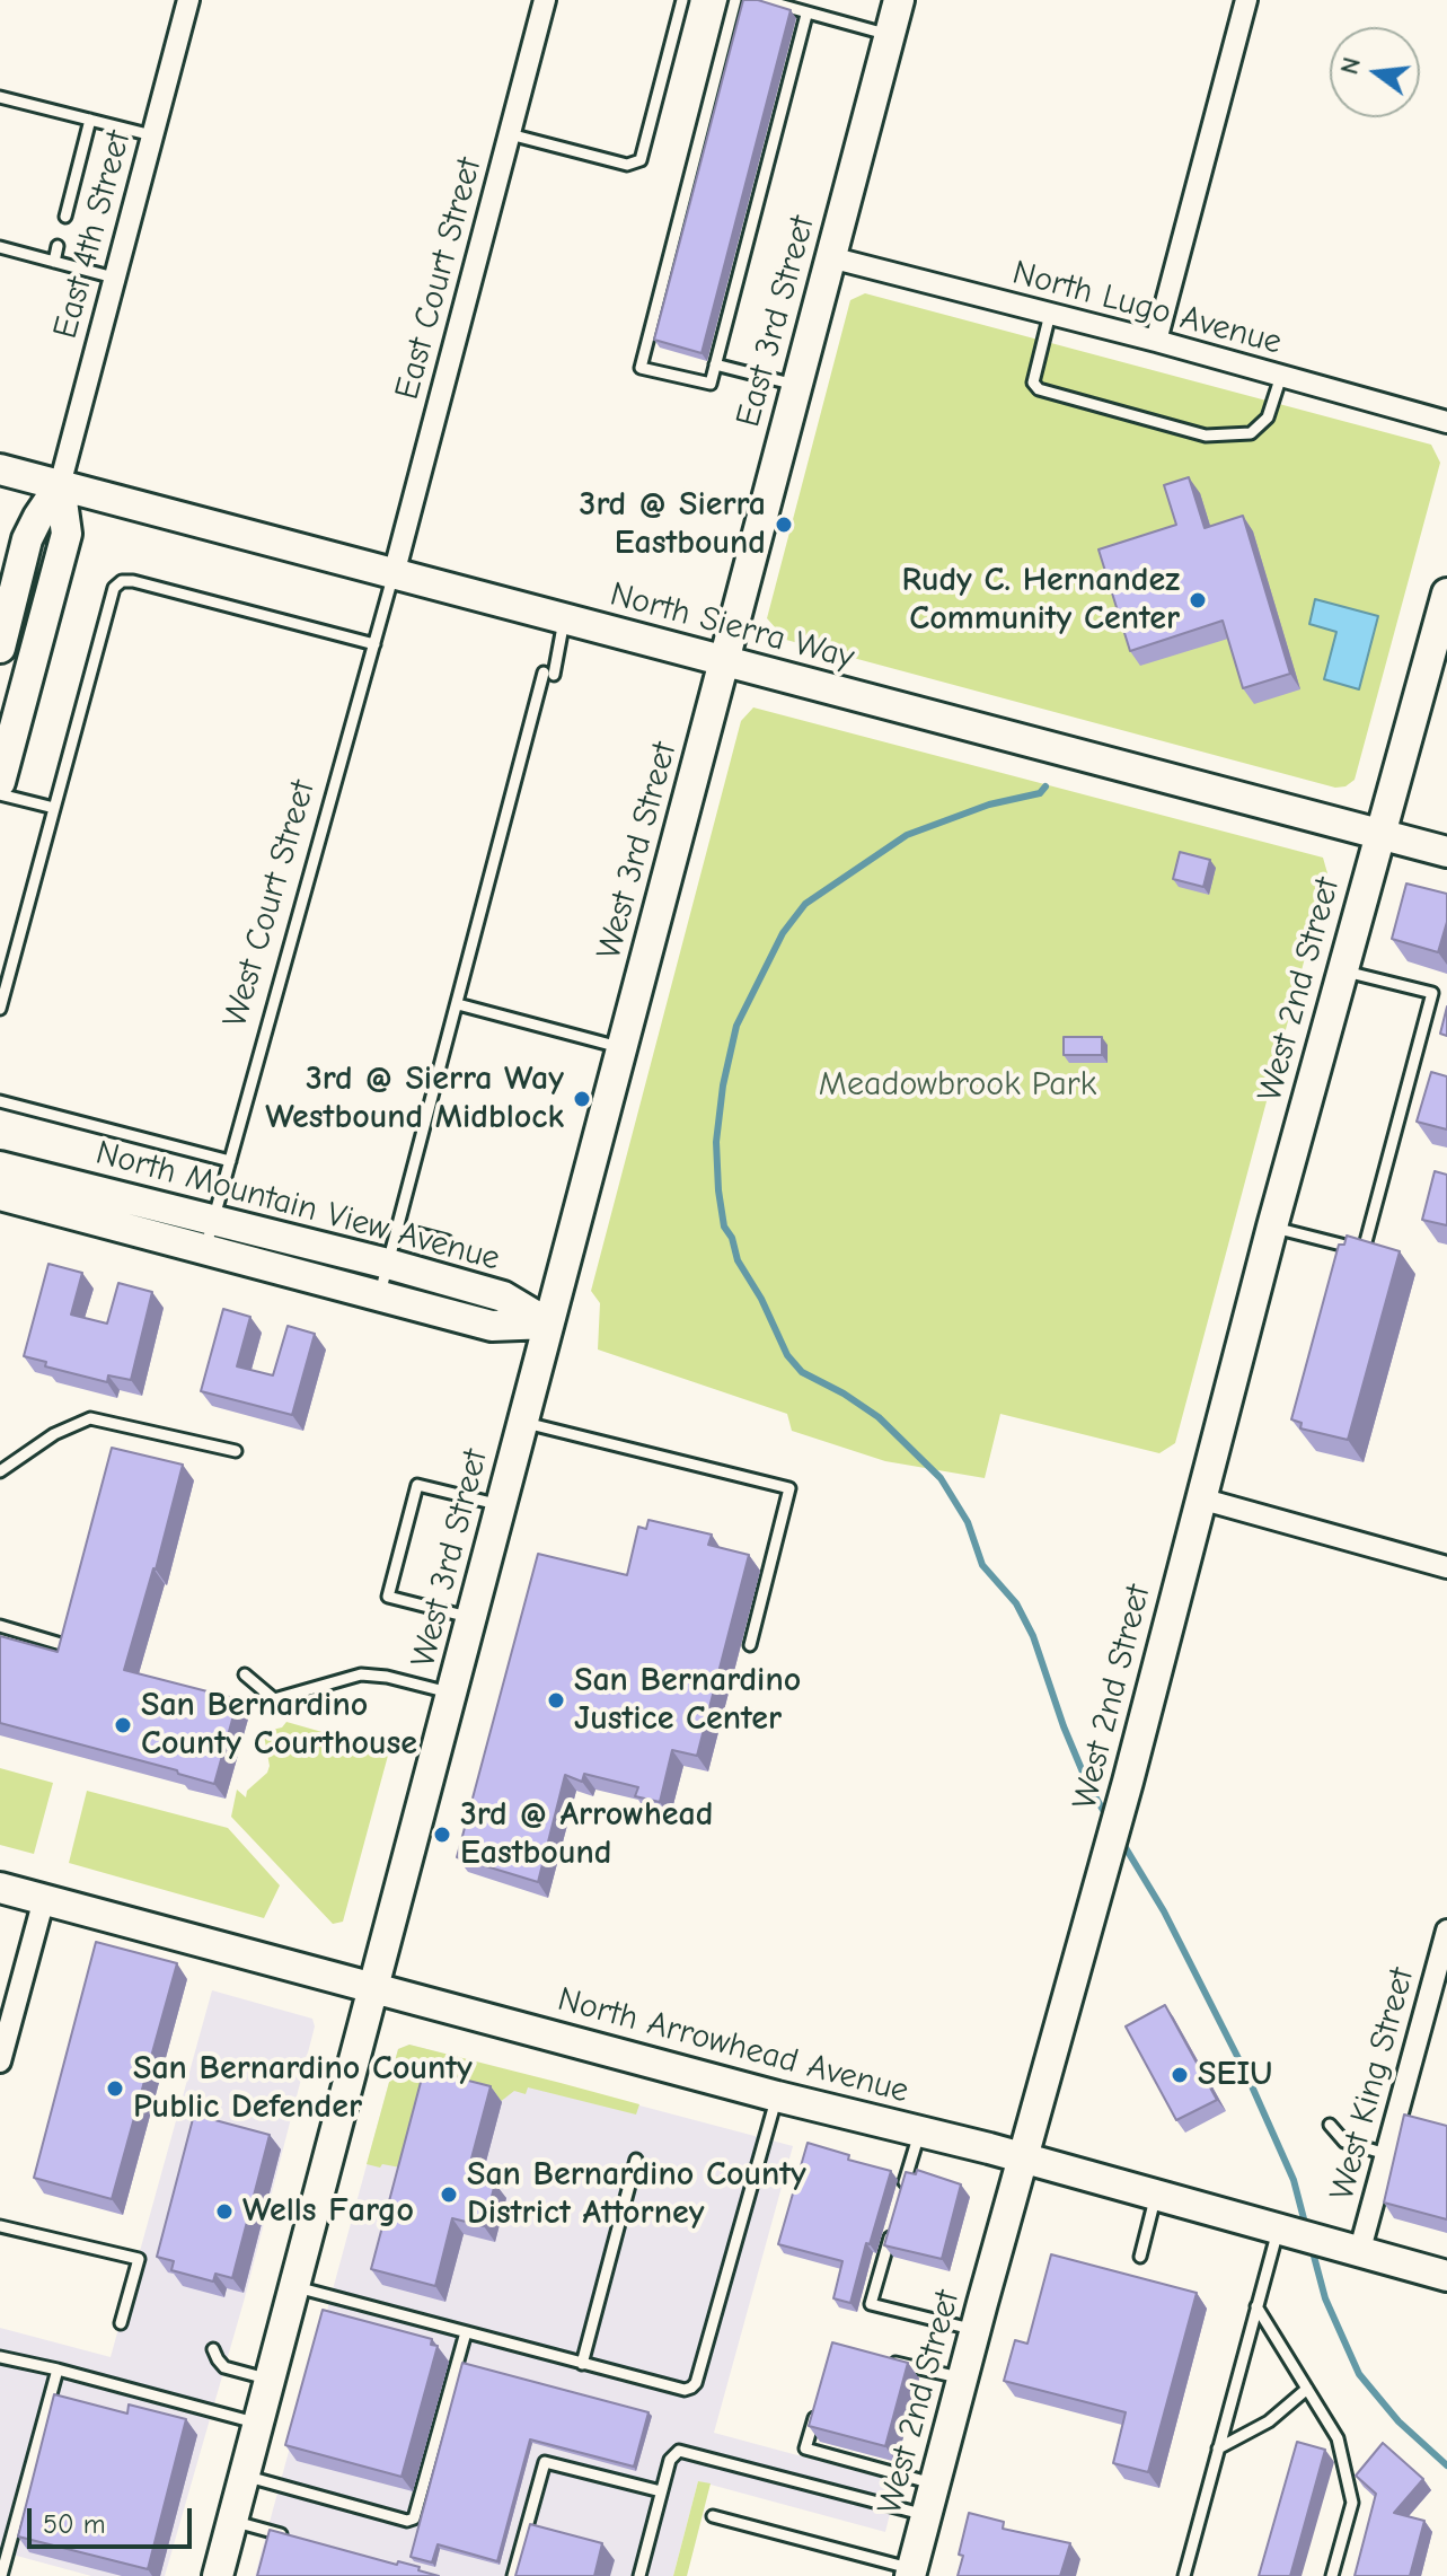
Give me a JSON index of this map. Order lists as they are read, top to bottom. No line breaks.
{"streets":{"street":["East 4th Street","East Court Street","North Lugo Avenue","East 3rd Street","North Sierra Way","West 3rd Street","West 2nd Street","North Mountain View Avenue","North Arrowhead Avenue","West King Street"],"lane":["West Court Street"]},"crossings":[["East 4th Street","North Sierra Way"],["East Court Street","North Sierra Way"],["East Court Street","West Court Street"],["North Lugo Avenue","East 3rd Street"],["East 3rd Street","North Sierra Way"],["East 3rd Street","West 3rd Street"],["North Sierra Way","West 3rd Street"],["North Sierra Way","West Court Street"],["North Sierra Way","West 2nd Street"],["West 3rd Street","North Mountain View Avenue"],["West 3rd Street","North Arrowhead Avenue"],["West Court Street","North Mountain View Avenue"],["West 2nd Street","North Arrowhead Avenue"],["North Arrowhead Avenue","West King Street"]],"parks":["Meadowbrook Park"],"places":["3rd @ Sierra Eastbound","Rudy C. Hernandez Community Center","3rd @ Sierra Way Westbound Midblock","San Bernardino Justice Center","San Bernardino County Courthouse","3rd @ Arrowhead Eastbound","SEIU","San Bernardino County Public Defender","San Bernardino County District Attorney","Wells Fargo"],"scale_bar":"50 m","north":"left"}
